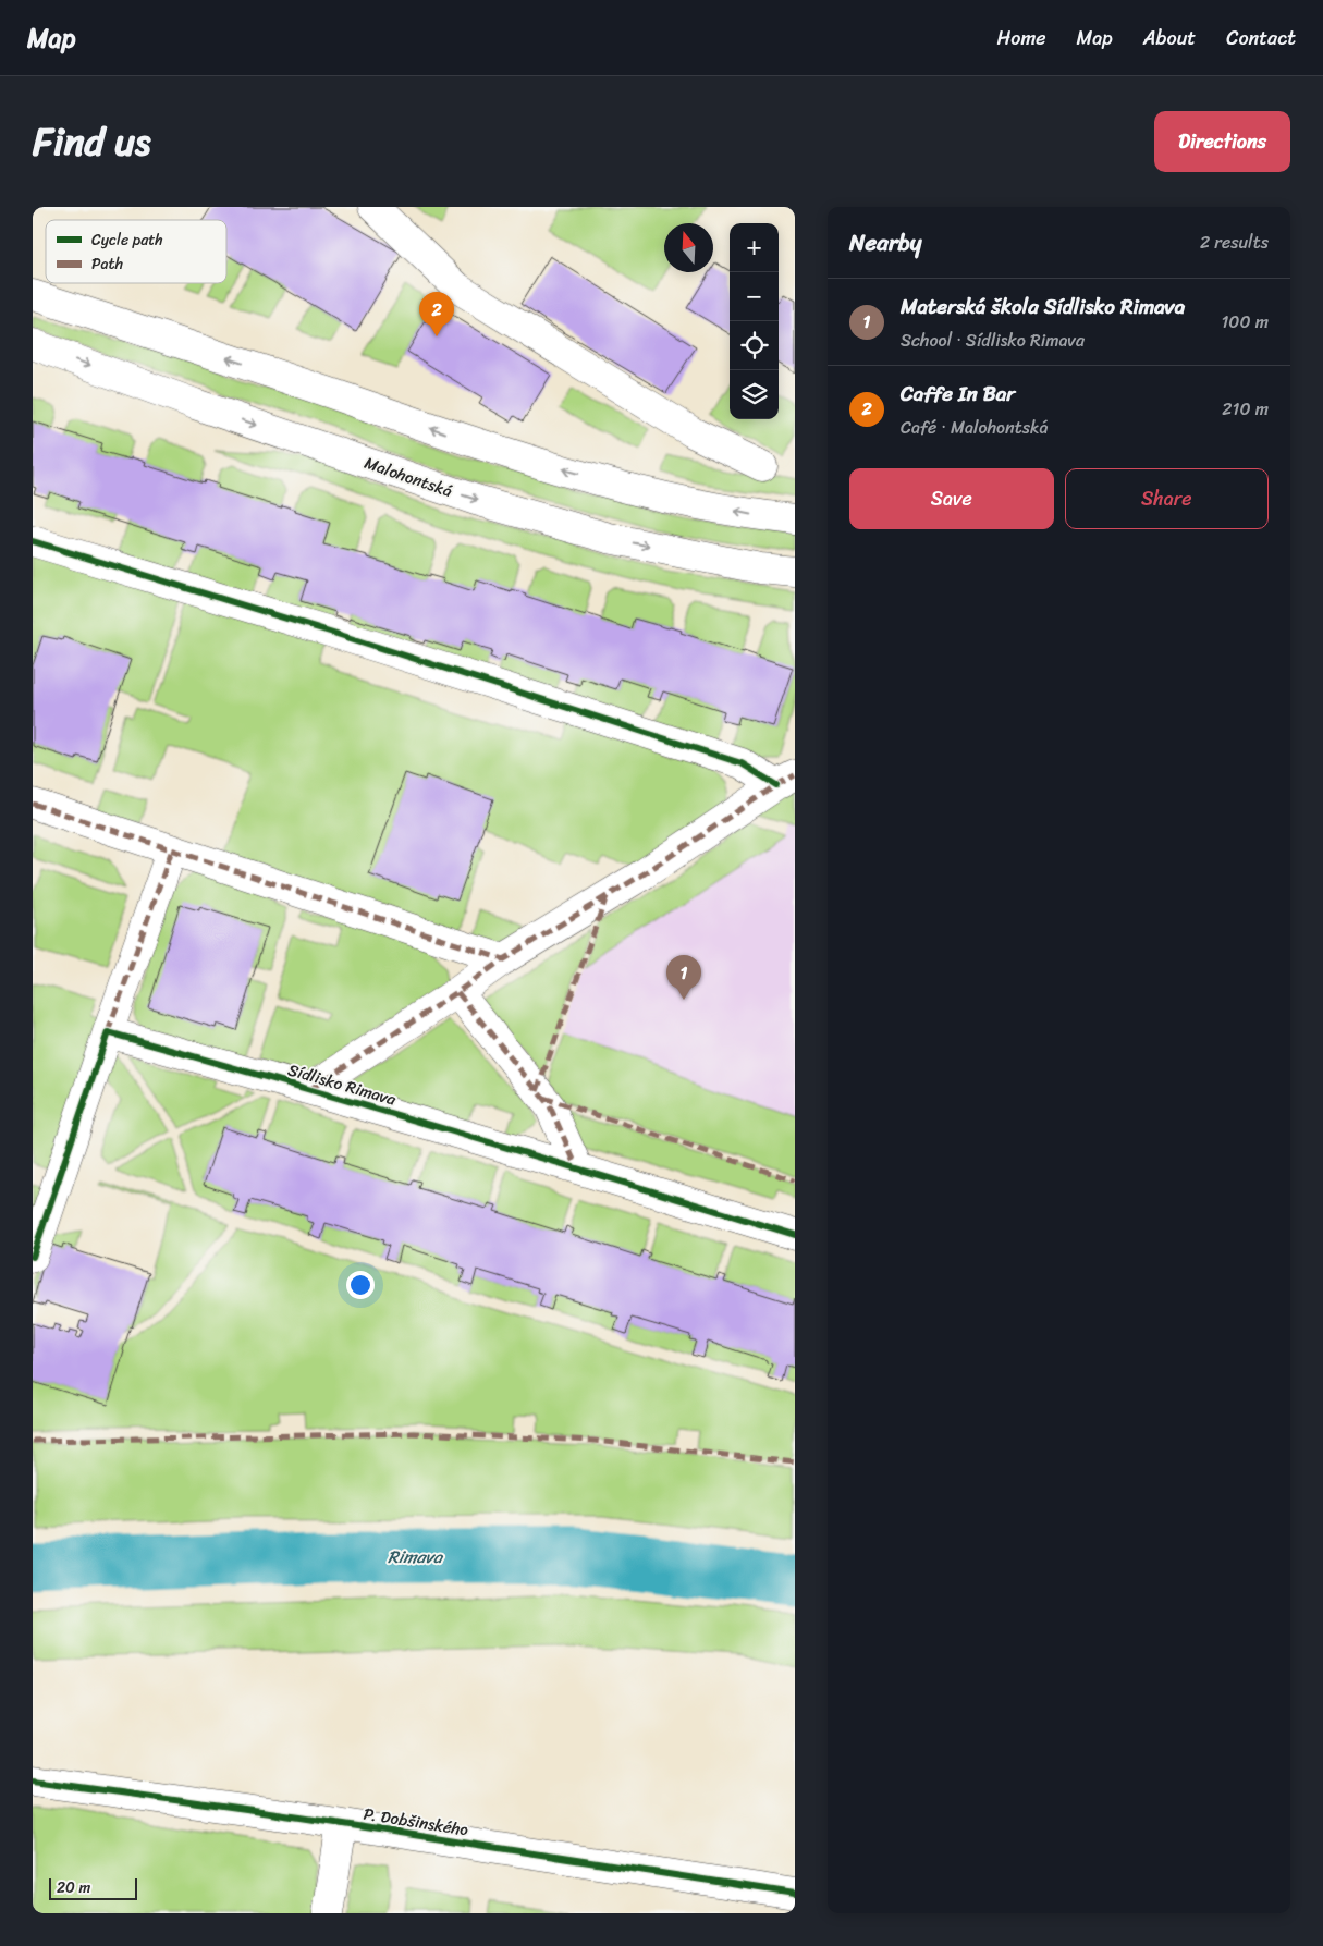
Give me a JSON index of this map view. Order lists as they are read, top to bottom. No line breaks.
{"streets":{"street":["Malohontská","Sídlisko Rimava","P. Dobšinského"]},"water":["Rimava"],"legend":["Cycle path","Path"],"scale_bar":"20 m","north":"top","page":{"header":"Map","nav":["Home","Map","About","Contact"],"title":"Find us","buttons":["Directions",["Save","Share"]],"heading":["Nearby","2 results"],"map_buttons":["+","−"],"list":[{"mark":"1","name":"Materská škola Sídlisko Rimava","note":"School · Sídlisko Rimava","value":"100 m"},{"mark":"2","name":"Caffe In Bar","note":"Café · Malohontská","value":"210 m"}],"pins":["2","1"],"scale":"20 m"}}
